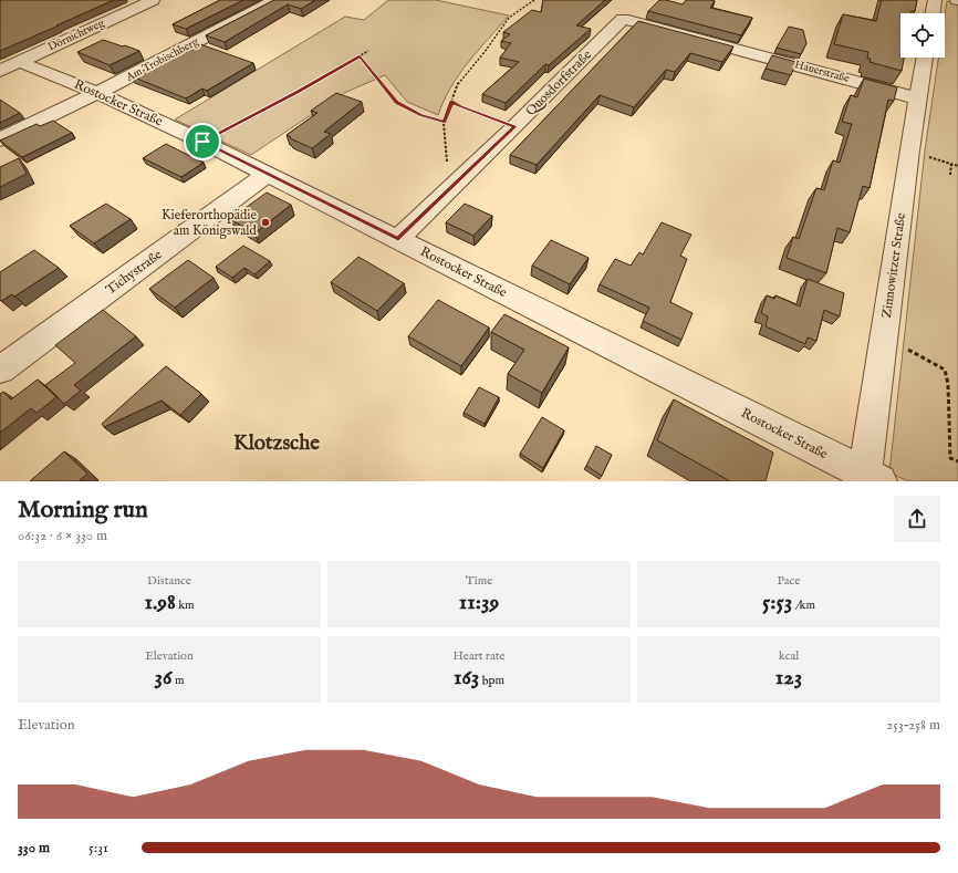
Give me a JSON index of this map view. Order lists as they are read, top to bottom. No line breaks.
{"streets":{"street":["Dörnichtweg","Am Trobischberg","Hauerstraße","Quosdorfstraße","Rostocker Straße","Zinnowitzer Straße","Tichystraße"]},"crossings":[["Dörnichtweg","Rostocker Straße"],["Am Trobischberg","Rostocker Straße"],["Hauerstraße","Quosdorfstraße"],["Hauerstraße","Zinnowitzer Straße"],["Quosdorfstraße","Rostocker Straße"],["Rostocker Straße","Zinnowitzer Straße"],["Rostocker Straße","Tichystraße"]],"districts":["Klotzsche"],"places":["Kieferorthopädie am Königswald"],"page":{"heading":["Morning run","06:32 · 6 × 330 m"],"stats":[["Distance","1.98 km"],["Time","11:39"],["Pace","5:53 /km"],["Elevation","36 m"],["Heart rate","163 bpm"],["kcal","123"]],"chart":["Elevation","253–258 m"],"list":[{"name":"330 m","note":"5:31"}]}}
